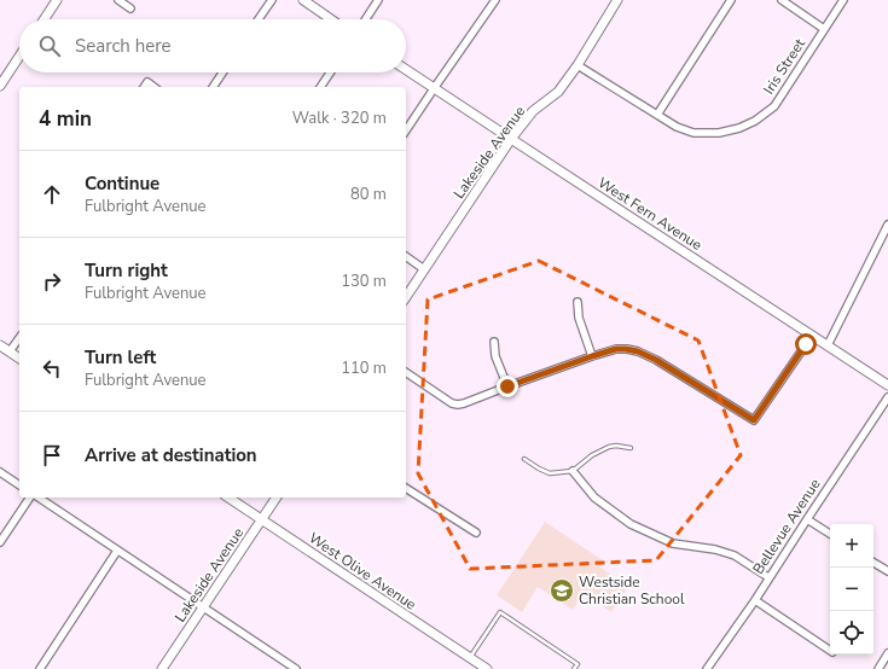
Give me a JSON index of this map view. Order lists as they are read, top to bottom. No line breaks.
{"streets":{"street":["Iris Street","Lakeside Avenue","West Fern Avenue","Bellevue Avenue","West Olive Avenue"]},"crossings":[["Iris Street","Lakeside Avenue"],["Lakeside Avenue","West Fern Avenue"],["Lakeside Avenue","West Olive Avenue"]],"places":{"school or university":["Westside Christian School"]},"page":{"search":"Search here","heading":["4 min","Walk · 320 m"],"list":[["Continue","Fulbright Avenue","80 m"],["Turn right","Fulbright Avenue","130 m"],["Turn left","Fulbright Avenue","110 m"],"Arrive at destination"],"map_buttons":["+","−"]}}
